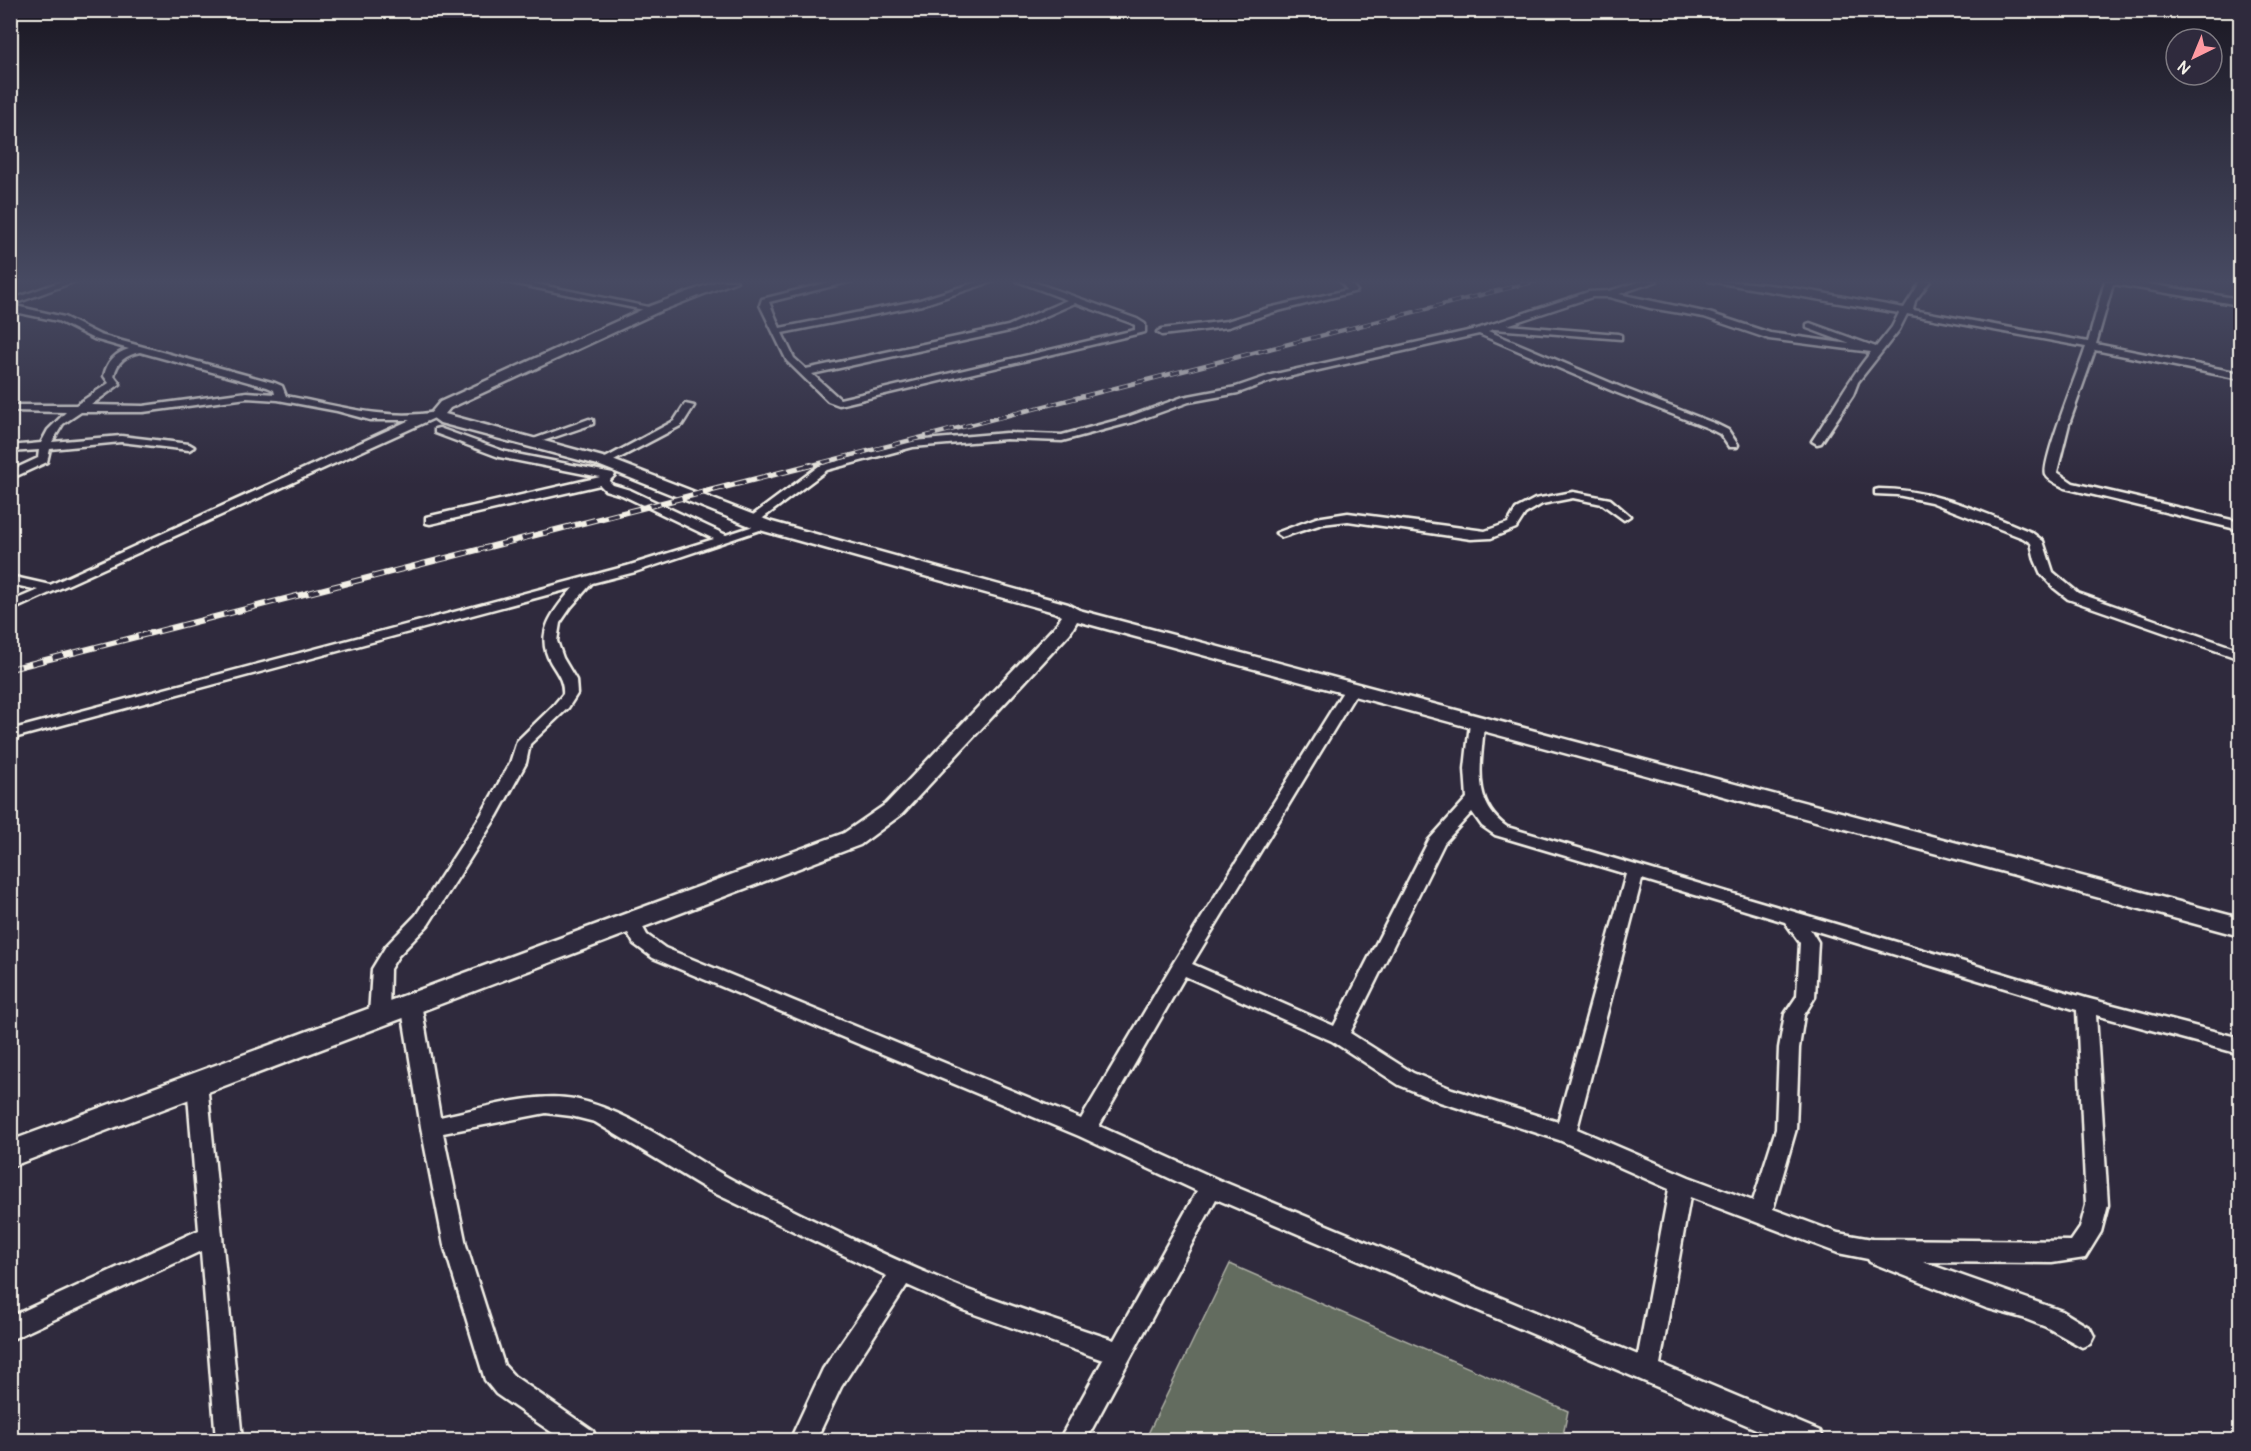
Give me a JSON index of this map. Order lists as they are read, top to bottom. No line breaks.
{"north":"bottom left"}
